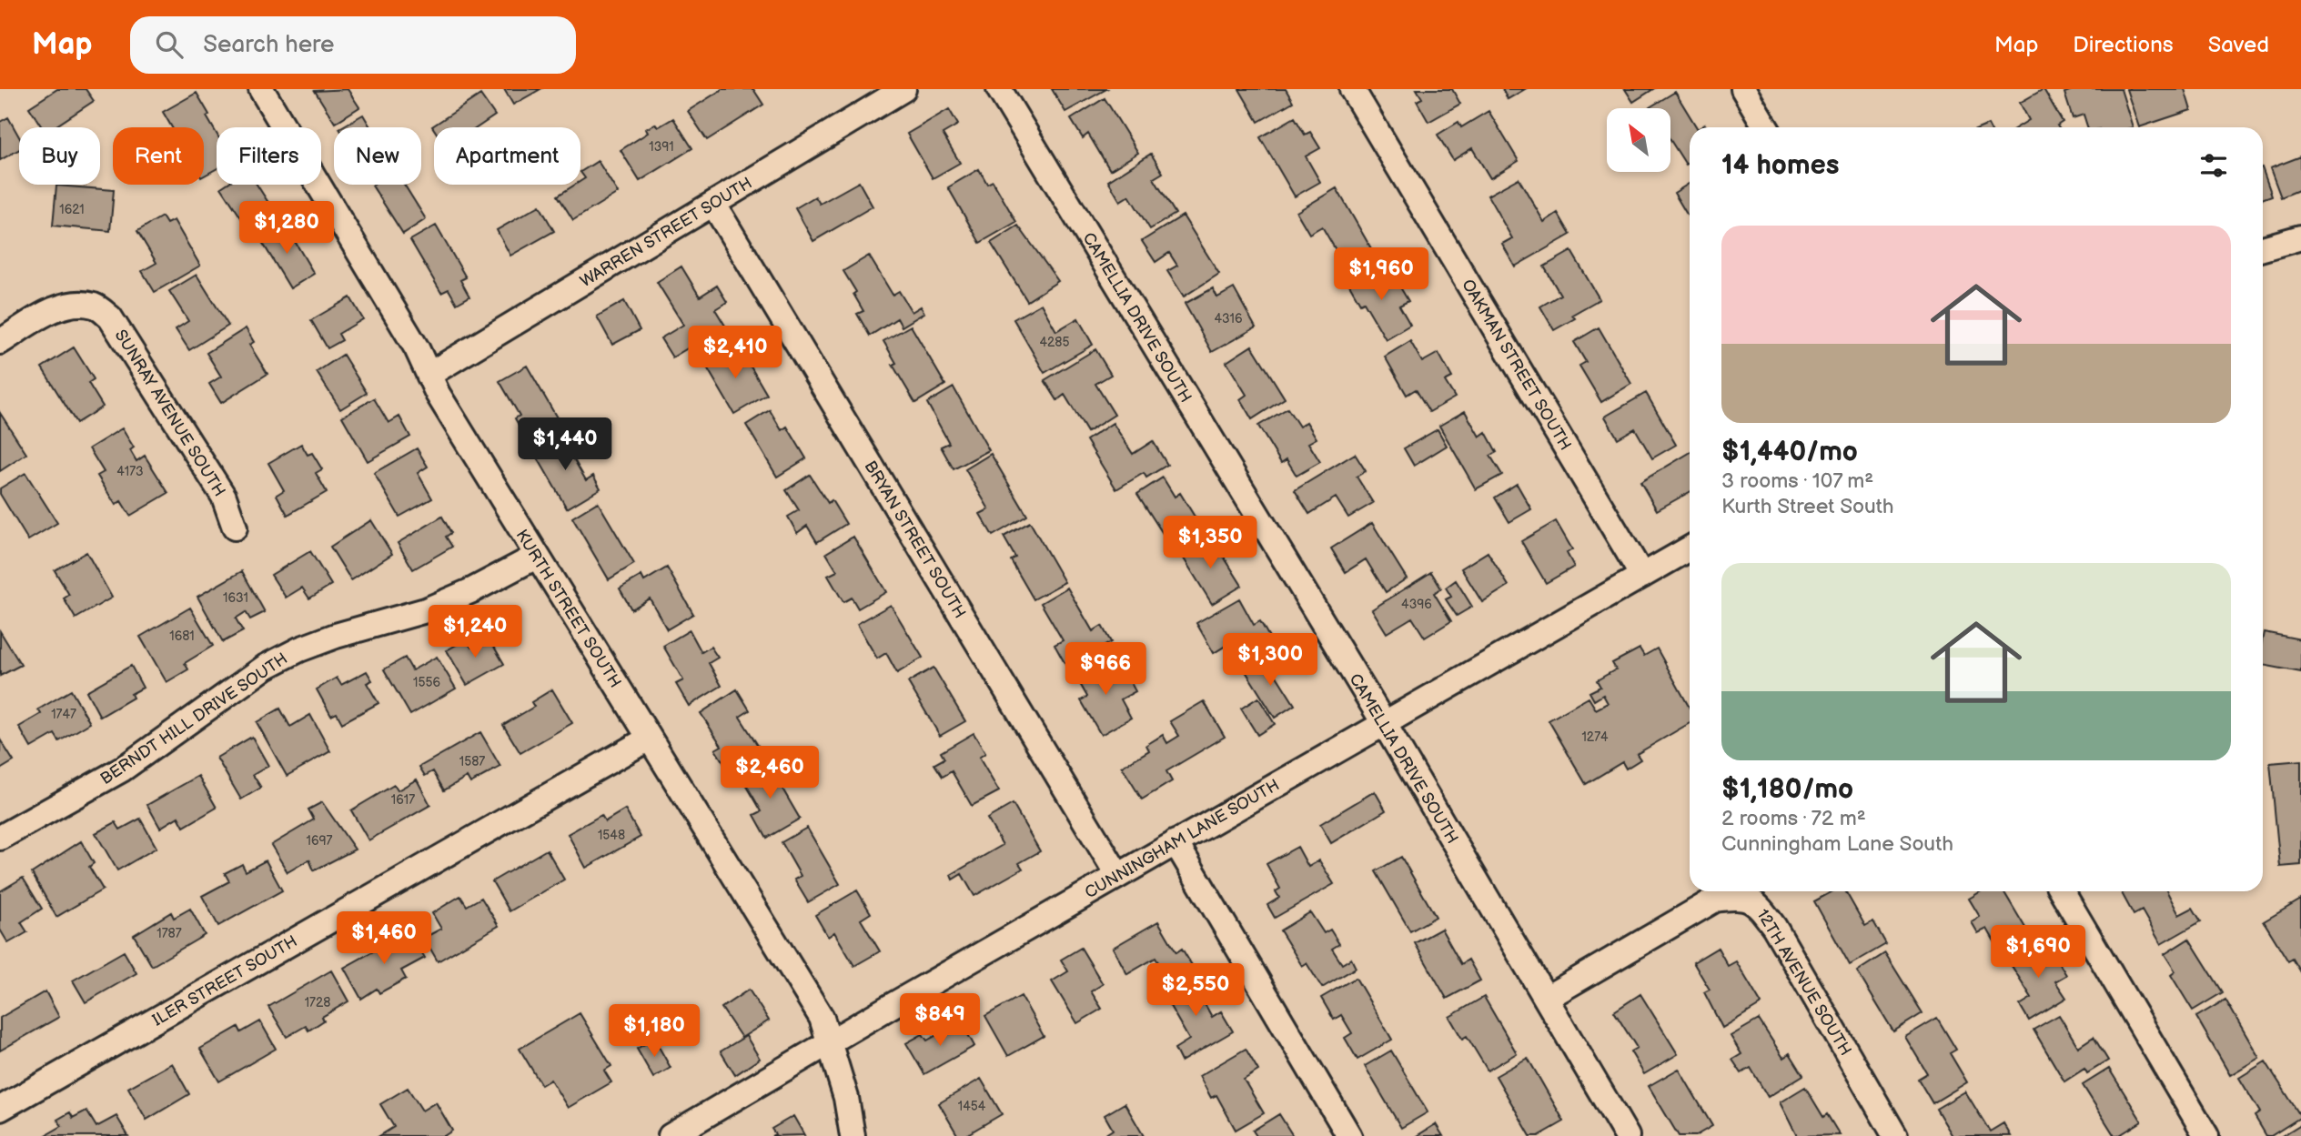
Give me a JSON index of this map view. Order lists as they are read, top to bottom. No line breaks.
{"streets":{"street":["WARREN STREET SOUTH","CAMELLIA DRIVE SOUTH","OAKMAN STREET SOUTH","SUNRAY AVENUE SOUTH","BRYAN STREET SOUTH","KURTH STREET SOUTH","BERNDT HILL DRIVE SOUTH","CUNNINGHAM LANE SOUTH","ILER STREET SOUTH","12TH AVENUE SOUTH"]},"crossings":[["WARREN STREET SOUTH","BRYAN STREET SOUTH"],["WARREN STREET SOUTH","KURTH STREET SOUTH"],["CAMELLIA DRIVE SOUTH","CUNNINGHAM LANE SOUTH"],["CAMELLIA DRIVE SOUTH","12TH AVENUE SOUTH"],["OAKMAN STREET SOUTH","CUNNINGHAM LANE SOUTH"],["BRYAN STREET SOUTH","CUNNINGHAM LANE SOUTH"],["KURTH STREET SOUTH","BERNDT HILL DRIVE SOUTH"],["KURTH STREET SOUTH","CUNNINGHAM LANE SOUTH"],["KURTH STREET SOUTH","ILER STREET SOUTH"]],"house_numbers":["1391","1621","4316","4285","4173","1631","4396","1681","1556","1747","1274","1587","1617","1548","1697","1787","1728","1454"],"north":"top left","page":{"header":"Map","search":"Search here","nav":["Map","Directions","Saved"],"chip":["Buy","Rent","Filters","New","Apartment"],"heading":"14 homes","price":["$1,280","$1,960","$2,410","$1,440","$1,350","$1,240","$1,300","$966","$2,460","$1,460","$1,690","$2,550","$849","$1,180"],"list":[{"name":"$1,440/mo","note":"3 rooms · 107 m² · Kurth Street South"},{"name":"$1,180/mo","note":"2 rooms · 72 m² · Cunningham Lane South"}]}}
